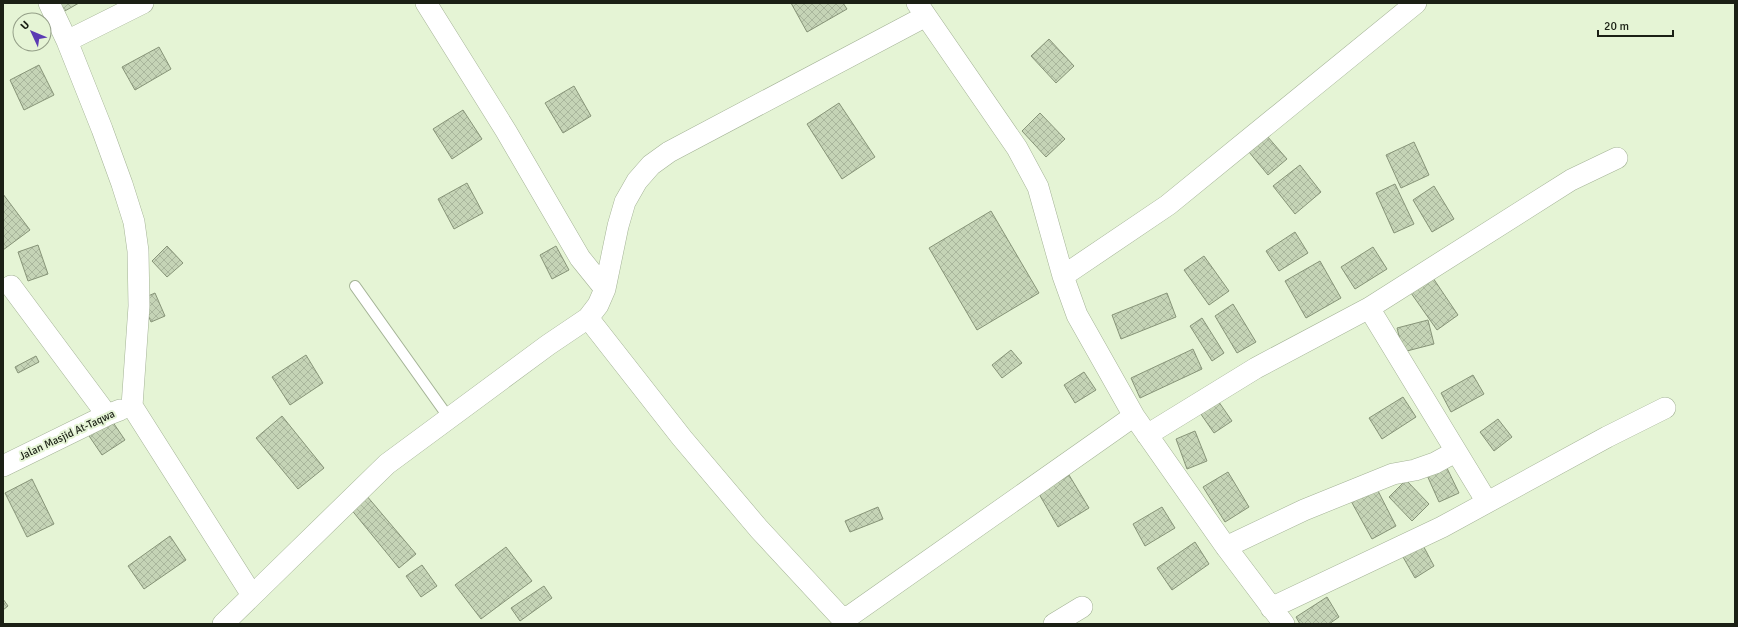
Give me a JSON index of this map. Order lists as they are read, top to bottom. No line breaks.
{"streets":{"street":["Jalan Masjid At-Taqwa"]},"scale_bar":"20 m","north":"top left"}
